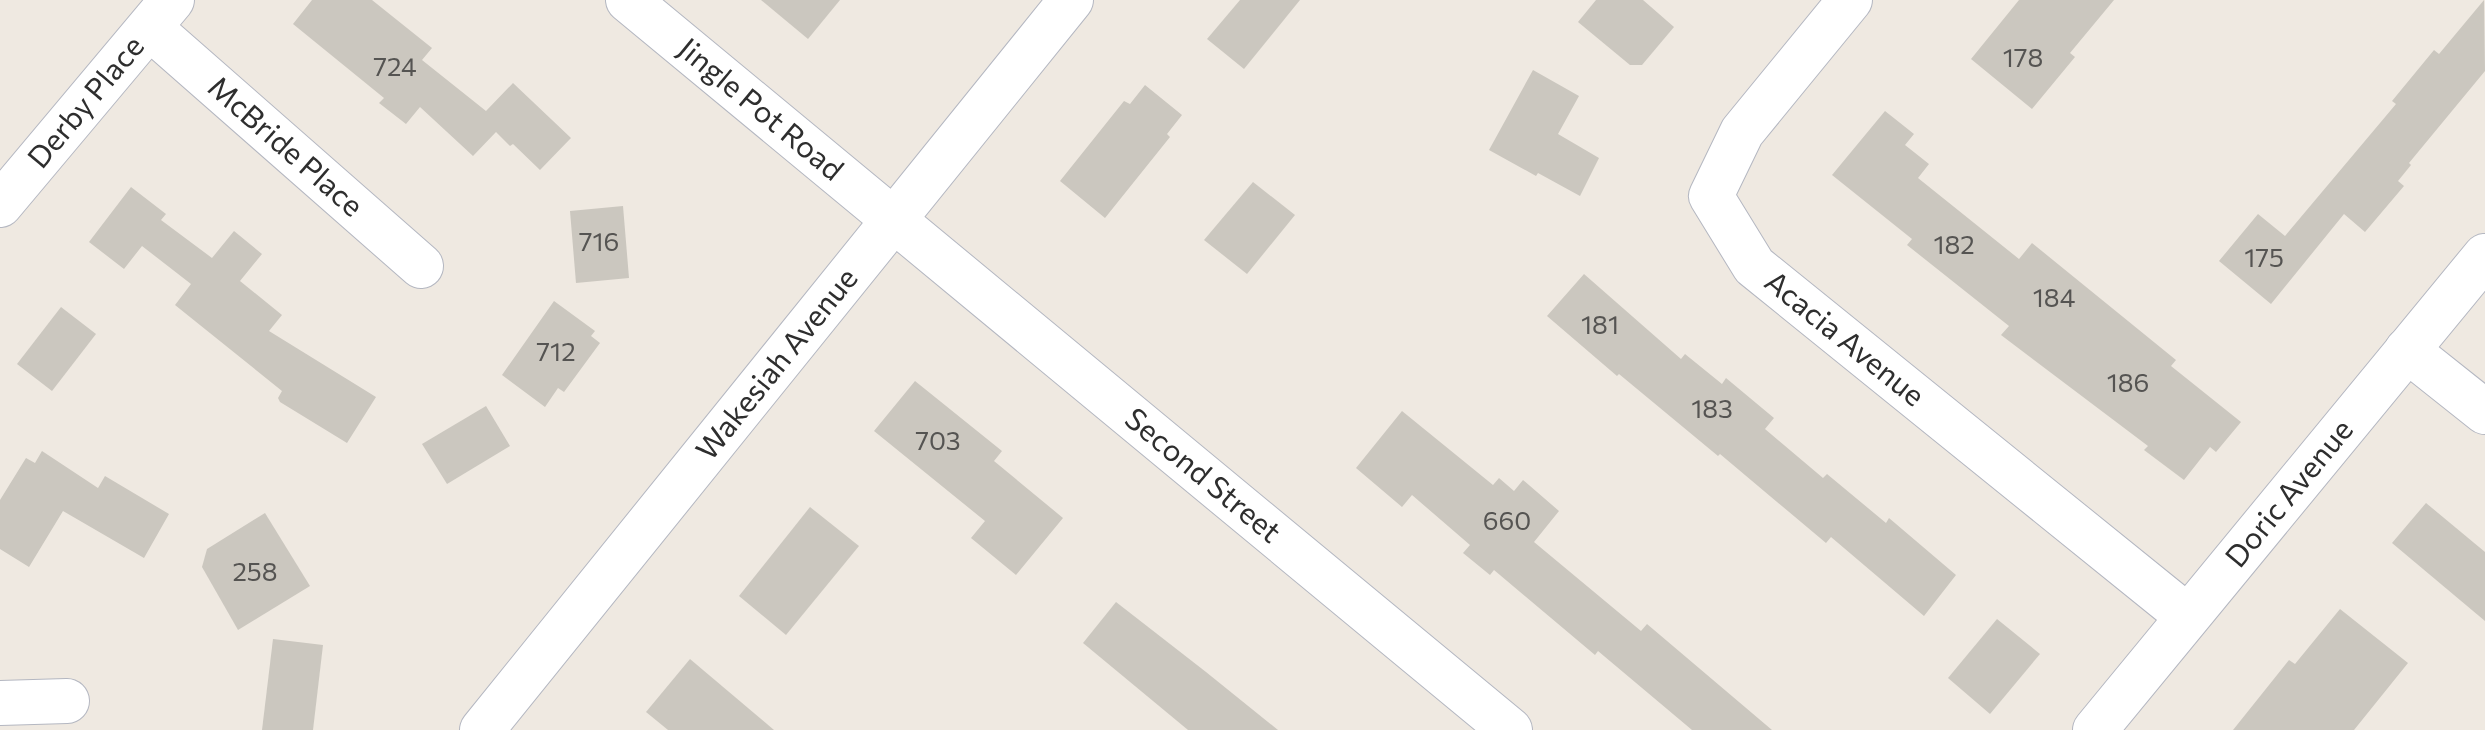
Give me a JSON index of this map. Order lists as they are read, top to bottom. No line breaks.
{"streets":{"street":["Derby Place","Jingle Pot Road","McBride Place","Acacia Avenue","Wakesiah Avenue","Second Street","Doric Avenue"]},"crossings":[["Derby Place","McBride Place"],["Jingle Pot Road","Wakesiah Avenue"],["Jingle Pot Road","Second Street"],["Acacia Avenue","Doric Avenue"],["Wakesiah Avenue","Second Street"]],"house_numbers":["178","724","716","182","175","184","181","712","186","183","703","660","258"]}
